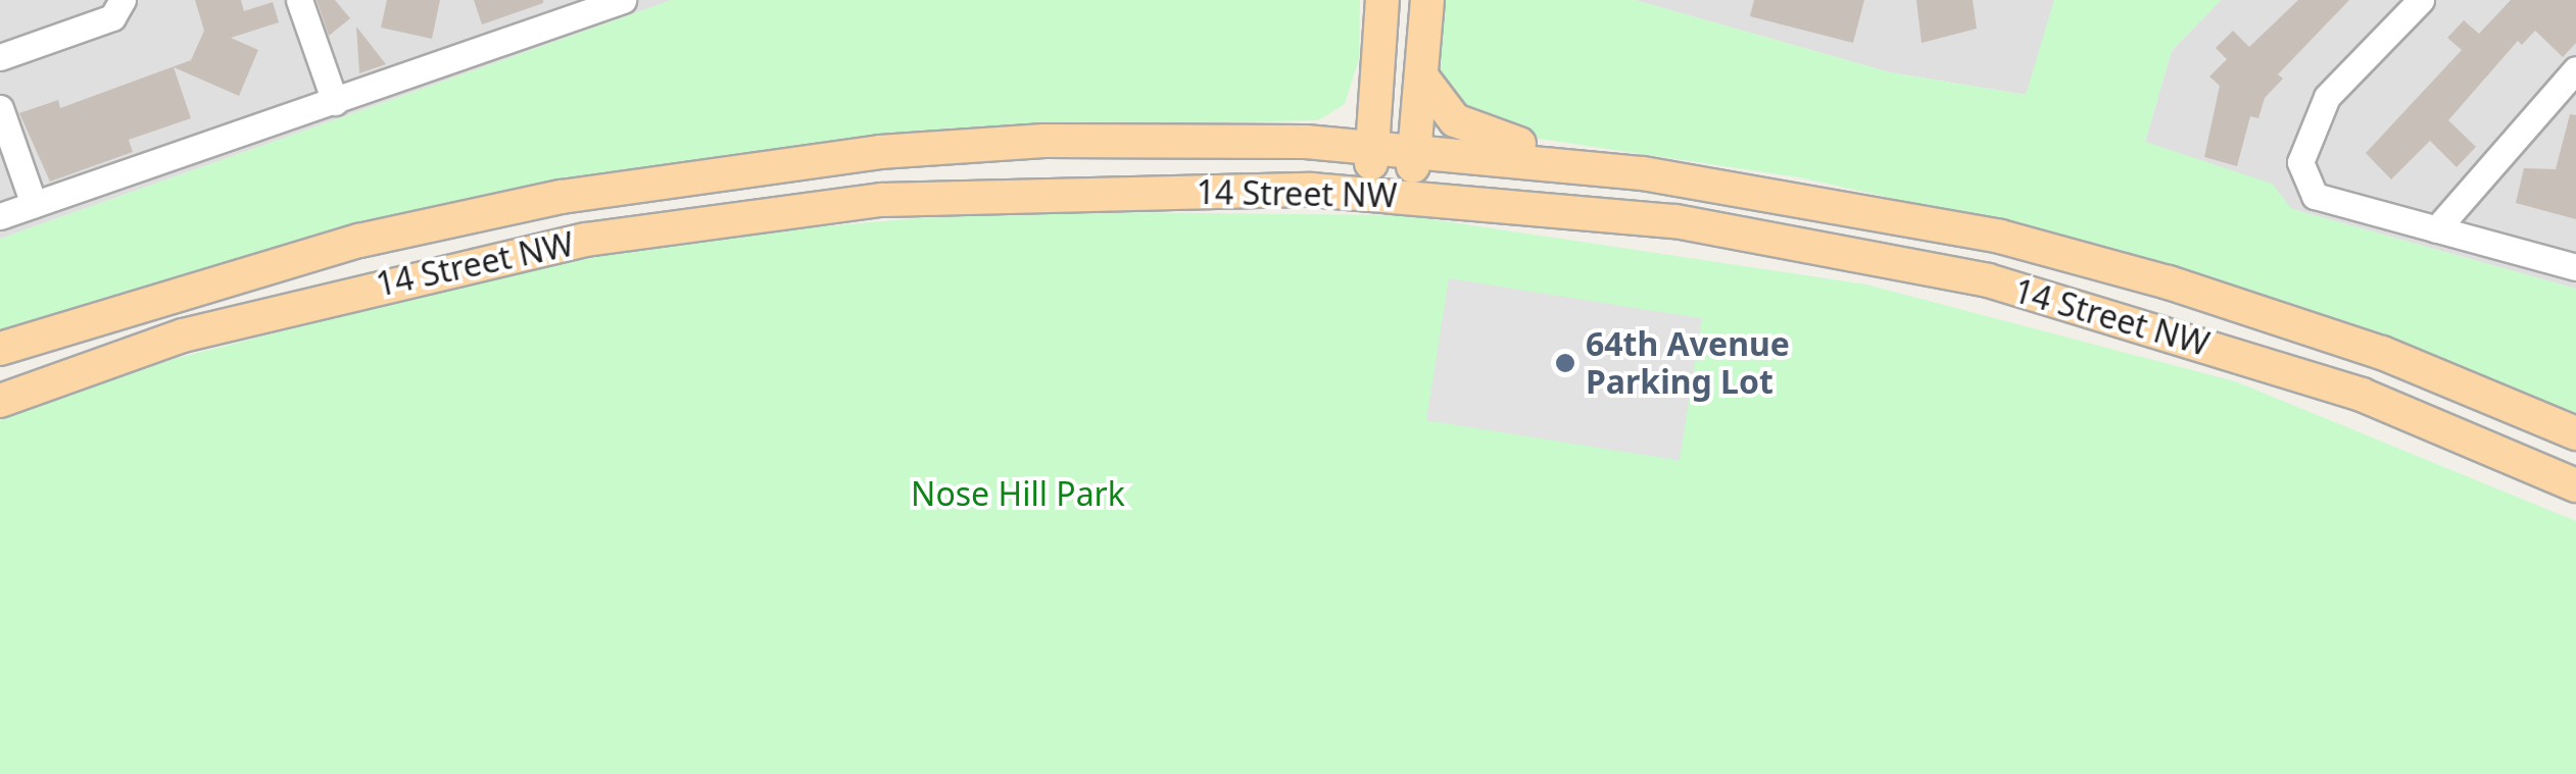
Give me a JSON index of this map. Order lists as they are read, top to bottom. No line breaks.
{"streets":{"main road":["14 Street NW"]},"parks":["Nose Hill Park"],"places":["64th Avenue Parking Lot"]}
